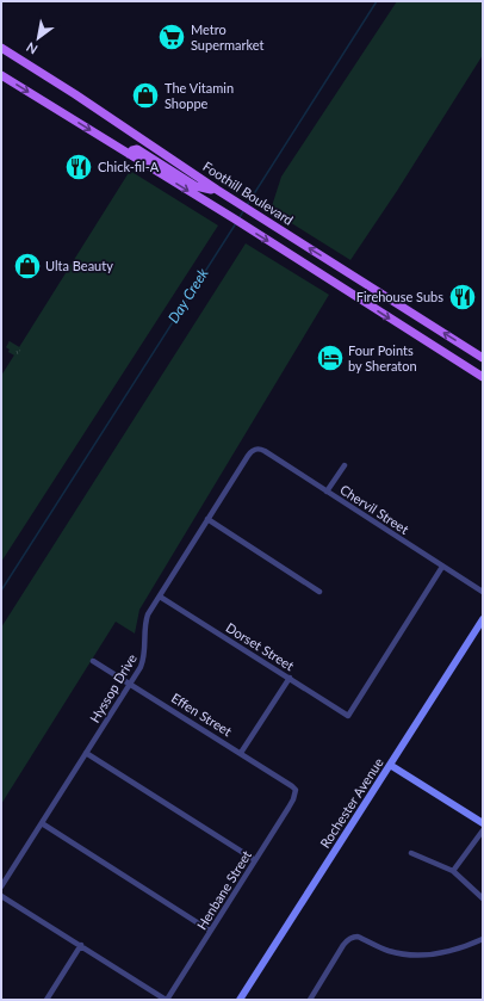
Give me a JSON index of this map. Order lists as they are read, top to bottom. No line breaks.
{"streets":{"main road":["Foothill Boulevard","Rochester Avenue"],"street":["Chervil Street","Dorset Street","Hyssop Drive","Effen Street","Henbane Street"]},"crossings":[["Chervil Street","Dorset Street"],["Chervil Street","Hyssop Drive"],["Dorset Street","Hyssop Drive"],["Hyssop Drive","Effen Street"],["Effen Street","Henbane Street"]],"water":["Day Creek"],"places":{"supermarket":["Metro Supermarket"],"shop":["The Vitamin Shoppe","Ulta Beauty"],"restaurant":["Chick-fil-A","Firehouse Subs"],"hotel":["Four Points by Sheraton"]},"north":"bottom left"}
